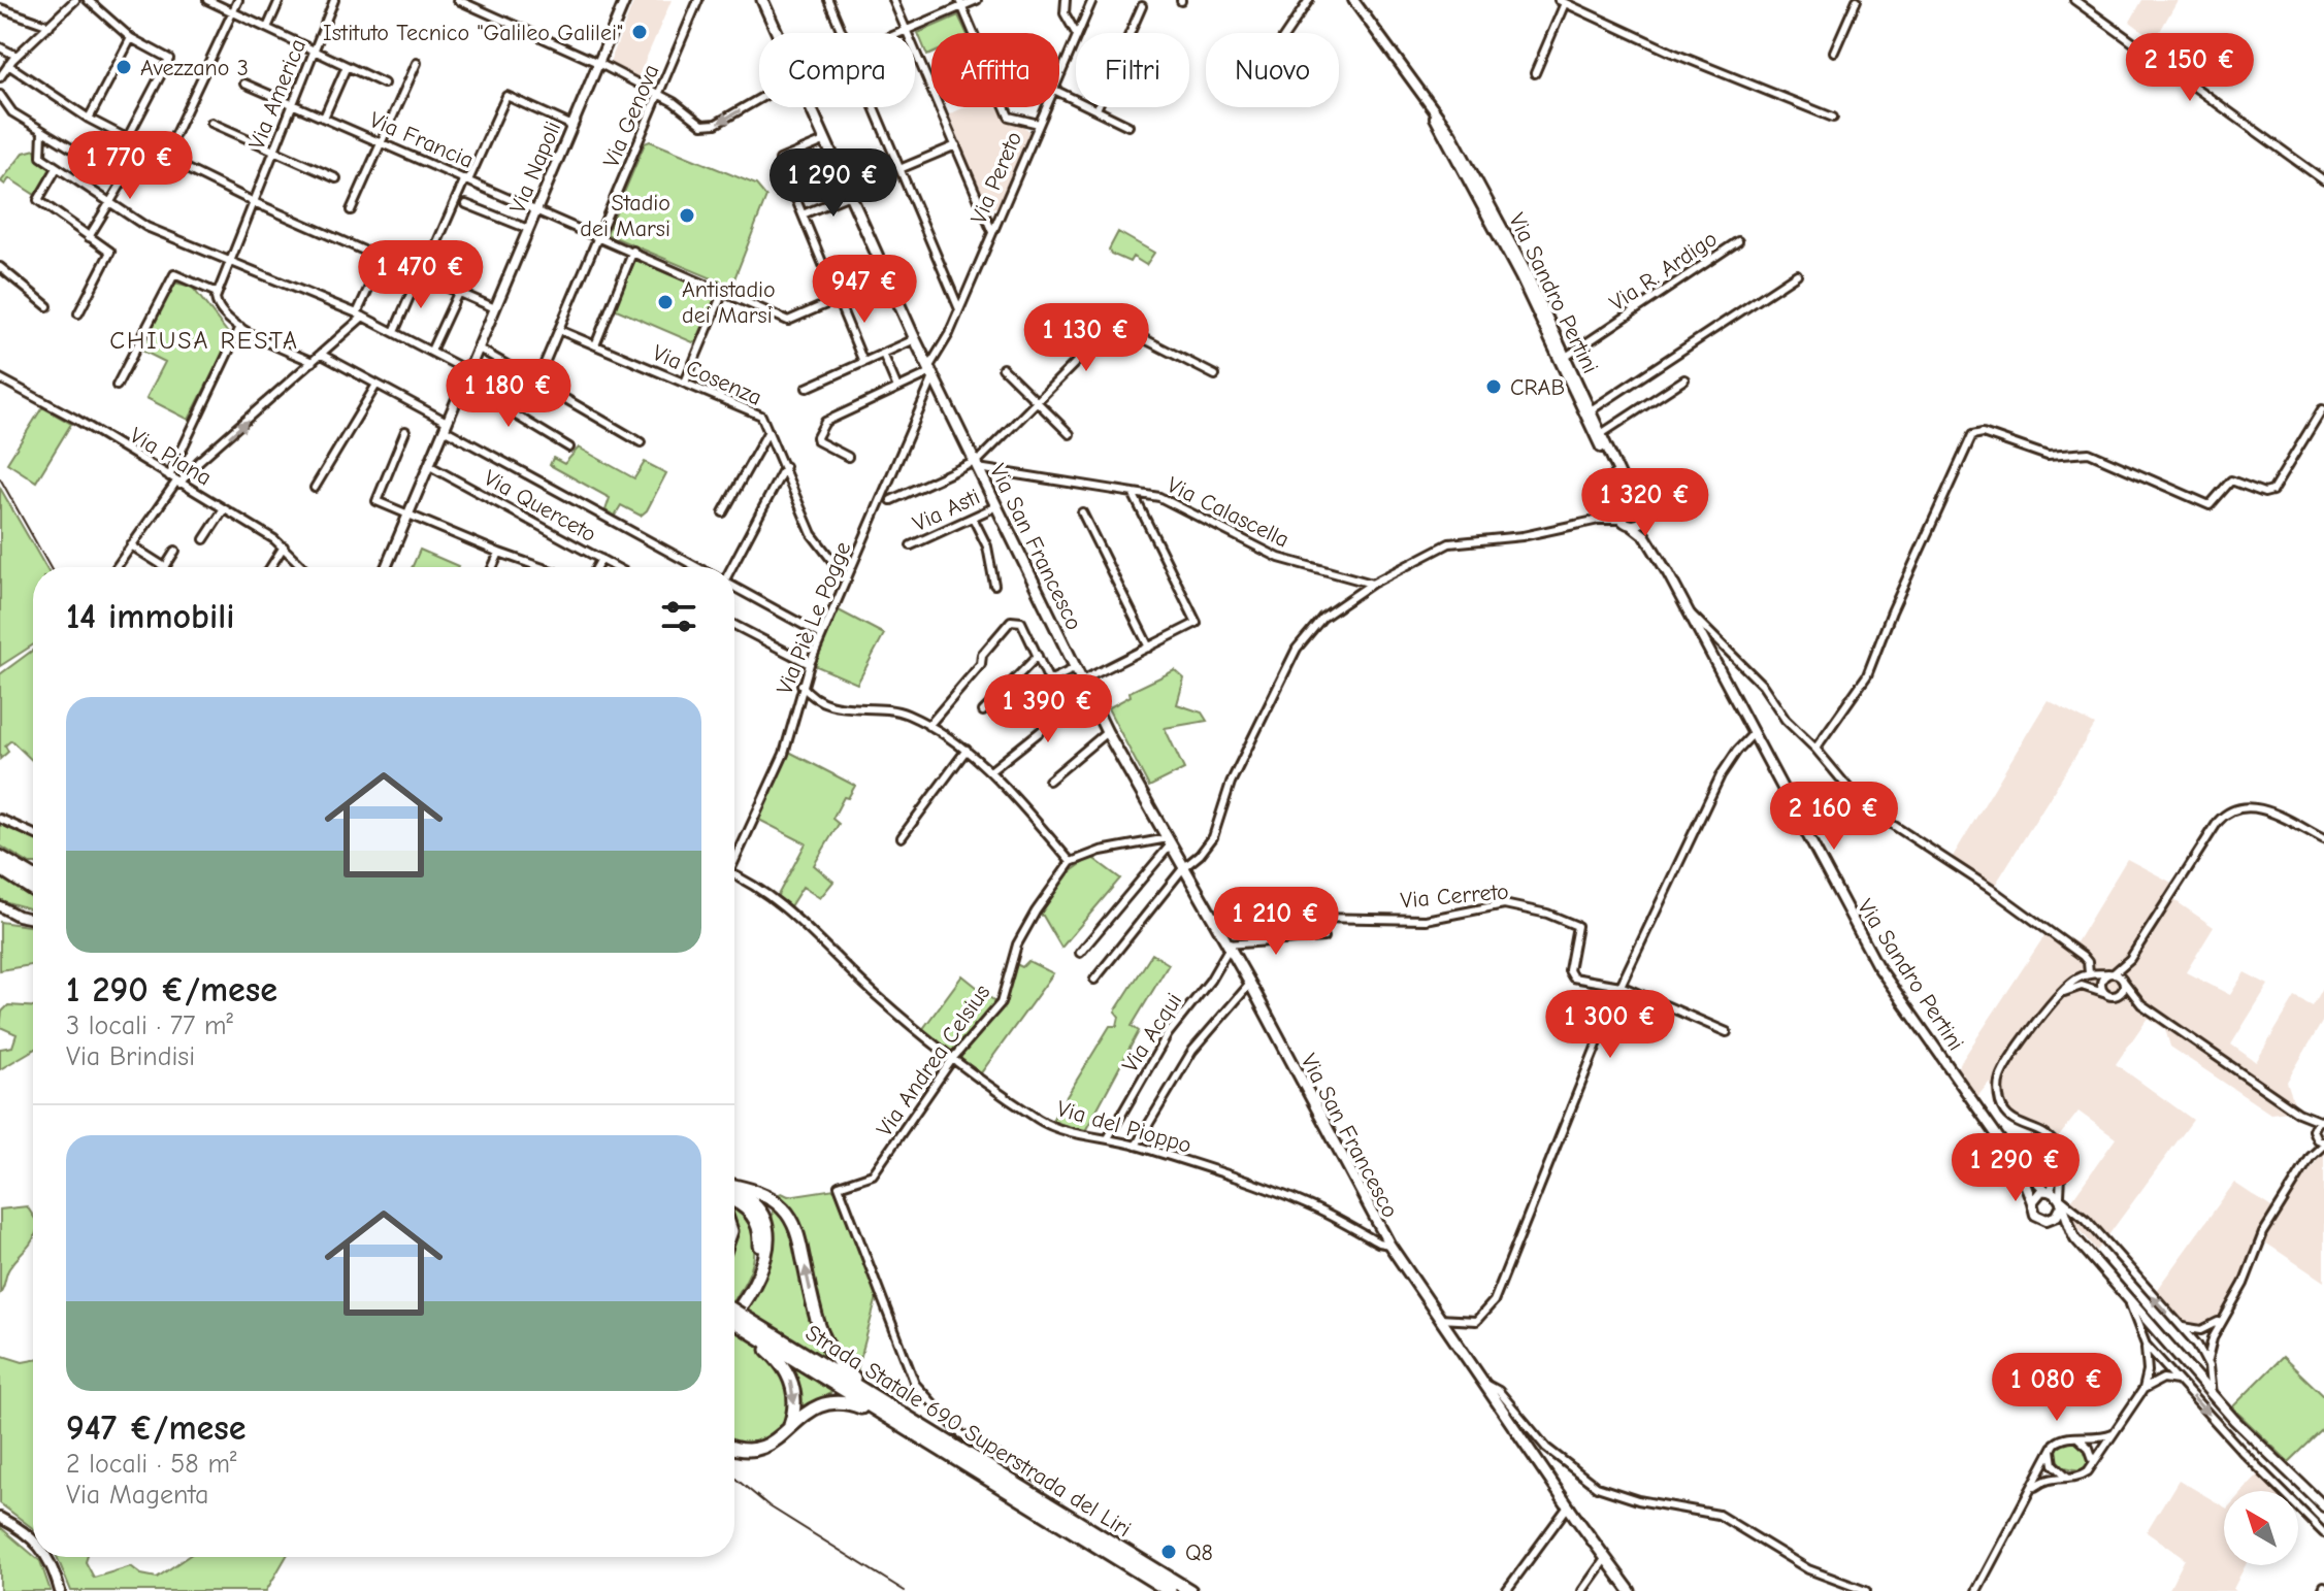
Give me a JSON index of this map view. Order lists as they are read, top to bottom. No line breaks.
{"streets":{"highway":["Strada Statale 690 Superstrada del Liri"],"main road":["Via Napoli","Via Sandro Pertini","Via San Francesco"],"street":["Via America","Via Genova","Via Francia","Via Pereto","Via R. Ardigo","Via Cosenza","Via Piana","Via Querceto","Via Asti","Via Calascella","Via Piè Le Pogge","Via Cerreto","Via Acqui","Via Andrea Celsius","Via del Pioppo"]},"crossings":[["Via America","Via Francia"],["Via Genova","Via Francia"],["Via Genova","Via Cosenza"],["Via Francia","Via Napoli"],["Via Napoli","Via Querceto"],["Via Pereto","Via San Francesco"],["Via Pereto","Via Piè Le Pogge"],["Via R. Ardigo","Via Sandro Pertini"],["Via Cosenza","Via Piè Le Pogge"],["Via Asti","Via San Francesco"],["Via Calascella","Via San Francesco"],["Via San Francesco","Via Piè Le Pogge"],["Via San Francesco","Via Cerreto"],["Via San Francesco","Via Acqui"],["Via San Francesco","Via del Pioppo"],["Via Acqui","Via del Pioppo"],["Via Andrea Celsius","Via del Pioppo"]],"districts":["CHIUSA RESTA"],"places":["Istituto Tecnico \"Galileo Galilei\"","Avezzano 3","Stadio dei Marsi","Antistadio dei Marsi","CRAB","Q8"],"north":"top left","page":{"price":["2 150 €","1 770 €","1 290 €","1 470 €","947 €","1 130 €","1 180 €","1 320 €","1 390 €","2 160 €","1 210 €","1 300 €","1 290 €","1 080 €"],"chip":["Compra","Affitta","Filtri","Nuovo"],"heading":"14 immobili","list":[{"name":"1 290 €/mese","note":"3 locali · 77 m² · Via Brindisi"},{"name":"947 €/mese","note":"2 locali · 58 m² · Via Magenta"}]}}
